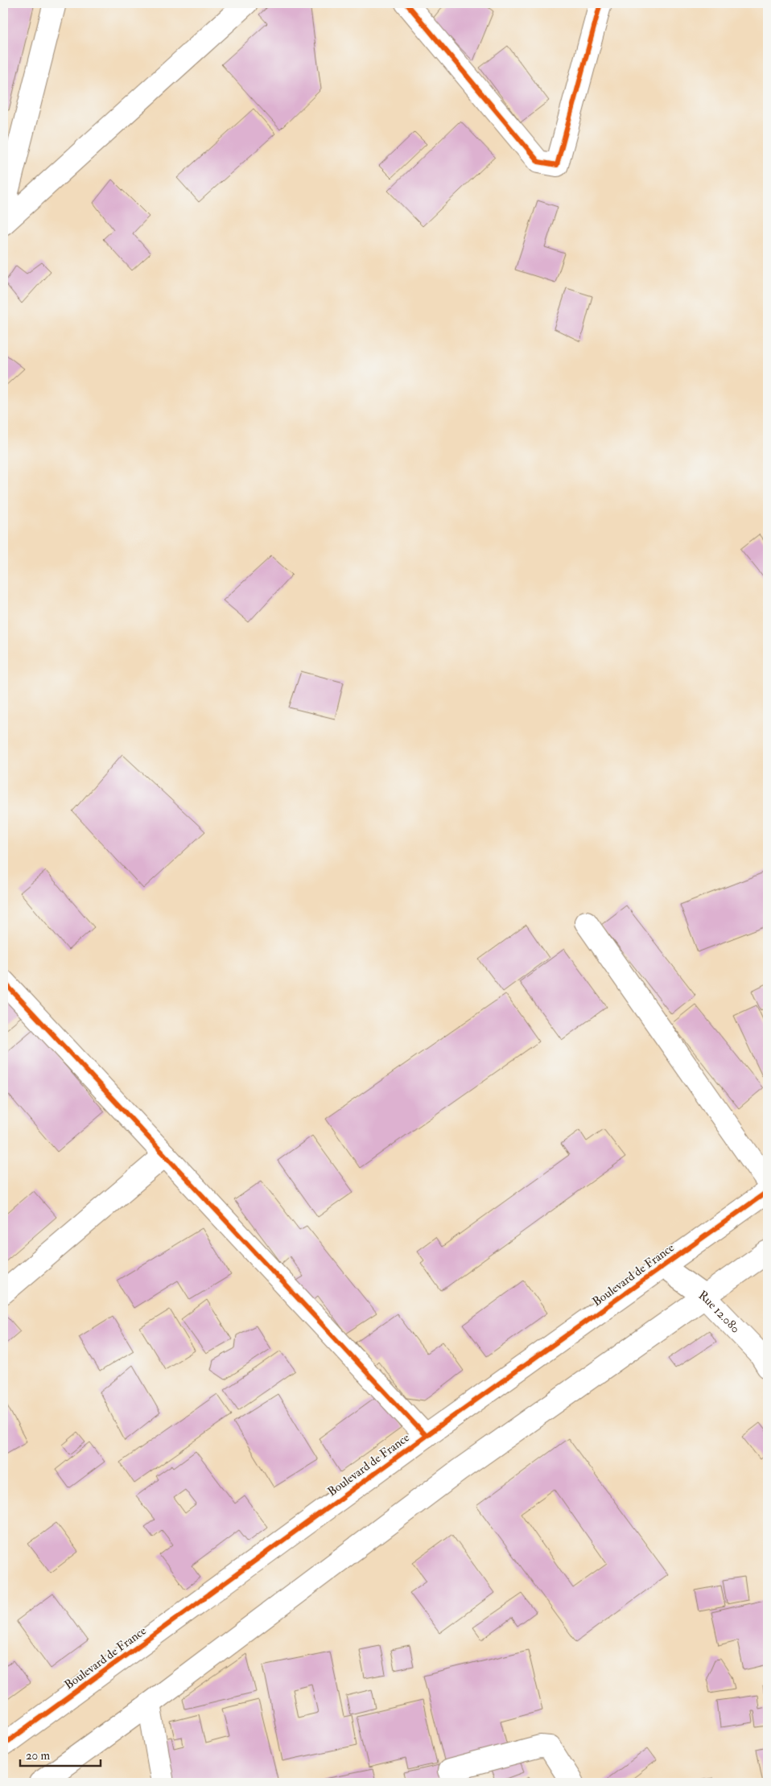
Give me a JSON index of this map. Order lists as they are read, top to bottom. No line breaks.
{"streets":{"street":["Boulevard de France","Rue 12.080"]},"crossings":[["Boulevard de France","Rue 12.080"]],"scale_bar":"20 m"}
